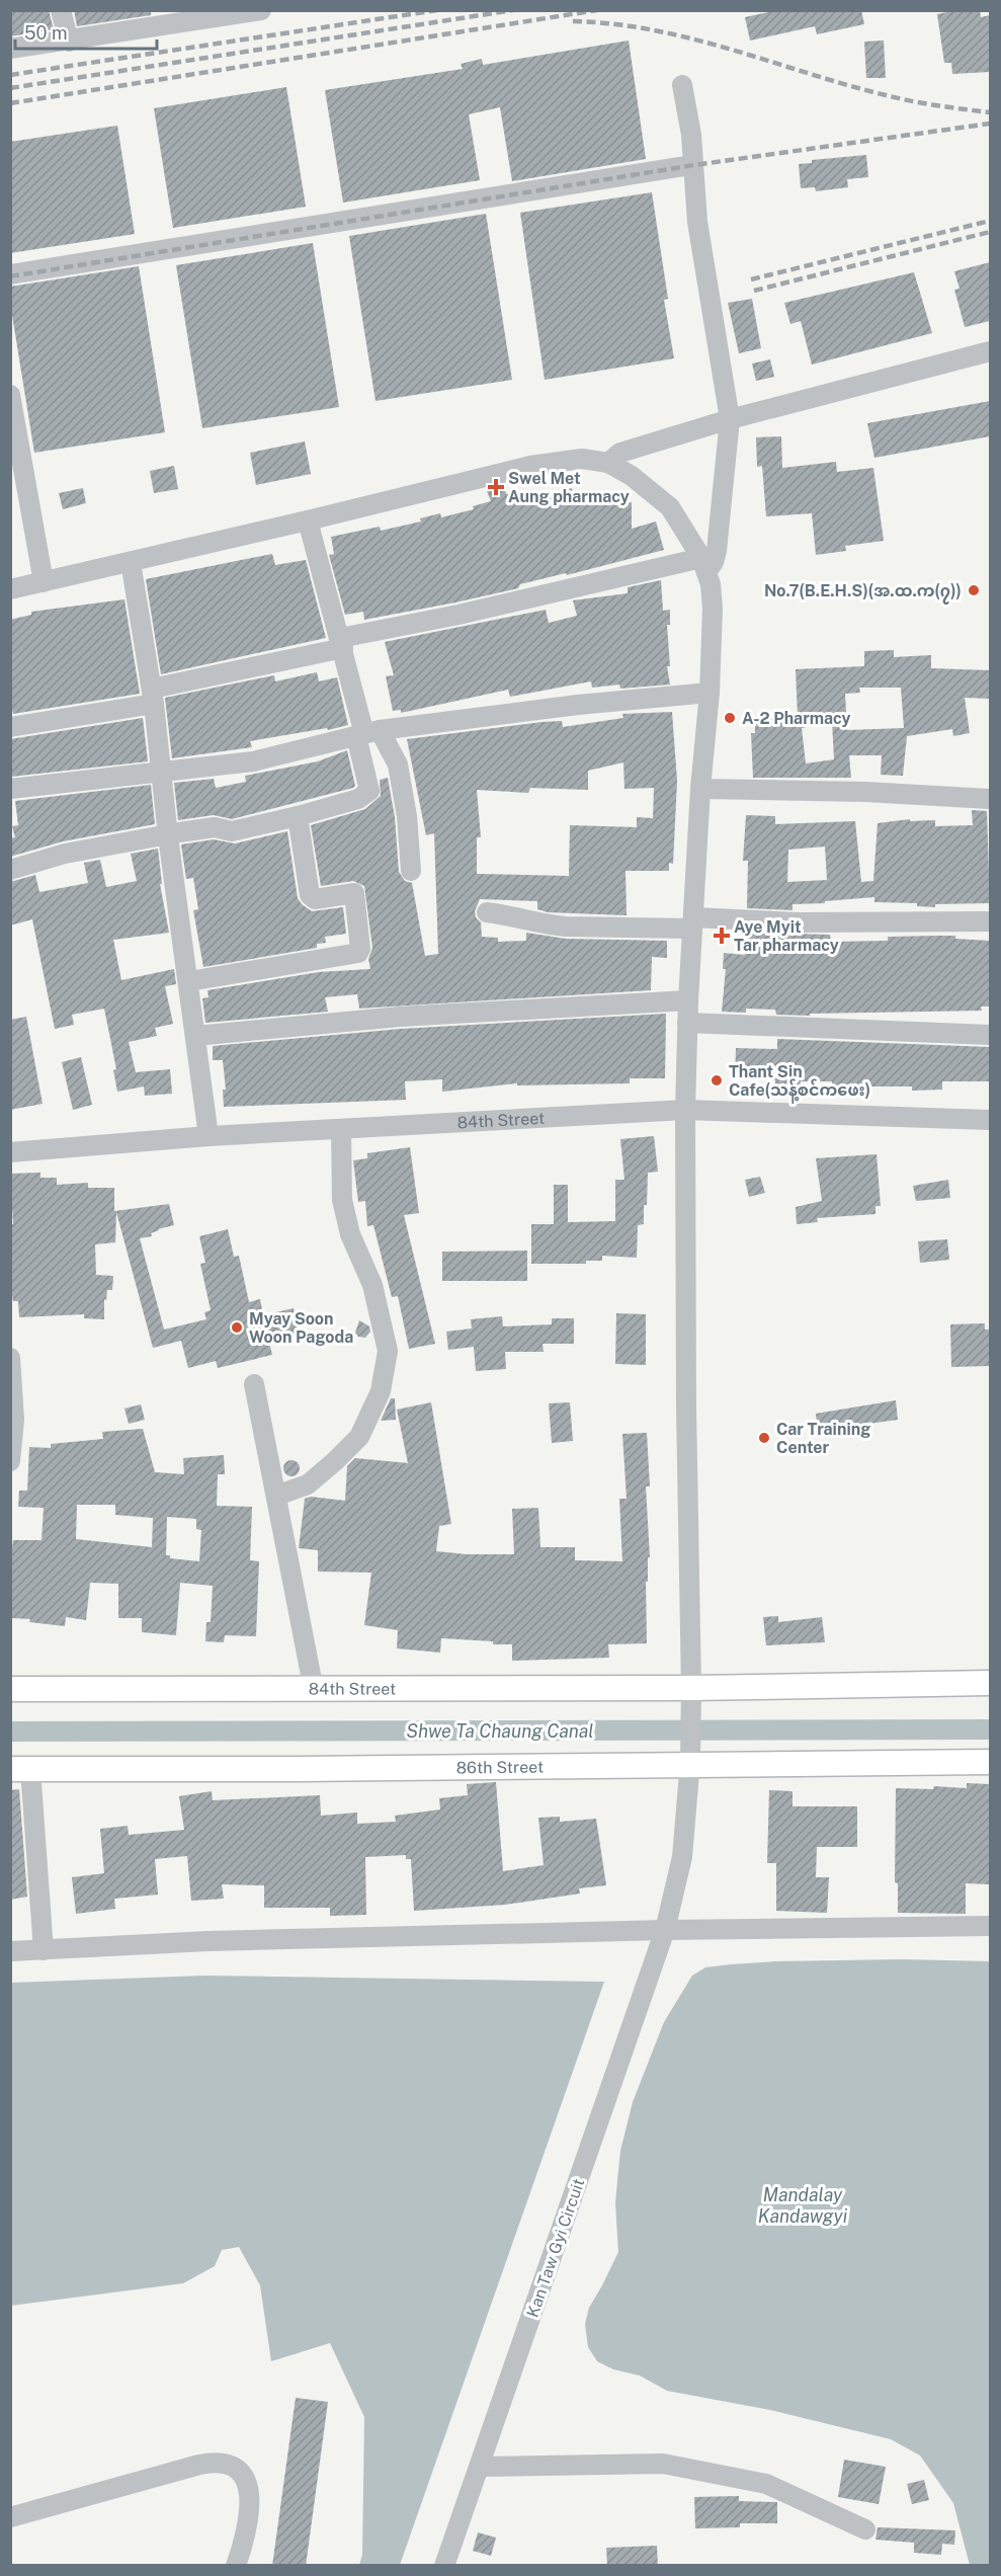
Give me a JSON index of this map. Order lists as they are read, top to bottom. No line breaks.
{"streets":{"main road":["84th Street","86th Street"],"street":["Kan Taw Gyi Circuit"]},"crossings":[["84th Street","Kan Taw Gyi Circuit"],["86th Street","Kan Taw Gyi Circuit"]],"water":["Shwe Ta Chaung Canal","Mandalay Kandawgyi"],"places":{"health":["Swel Met Aung pharmacy","Aye Myit Tar pharmacy"],"other":["No.7(B.E.H.S)(အ.ထ.က(၇))","A-2 Pharmacy","Thant Sin Cafe(သန့်စင်ကဖေး)","Myay Soon Woon Pagoda","Car Training Center"]},"scale_bar":"50 m"}
